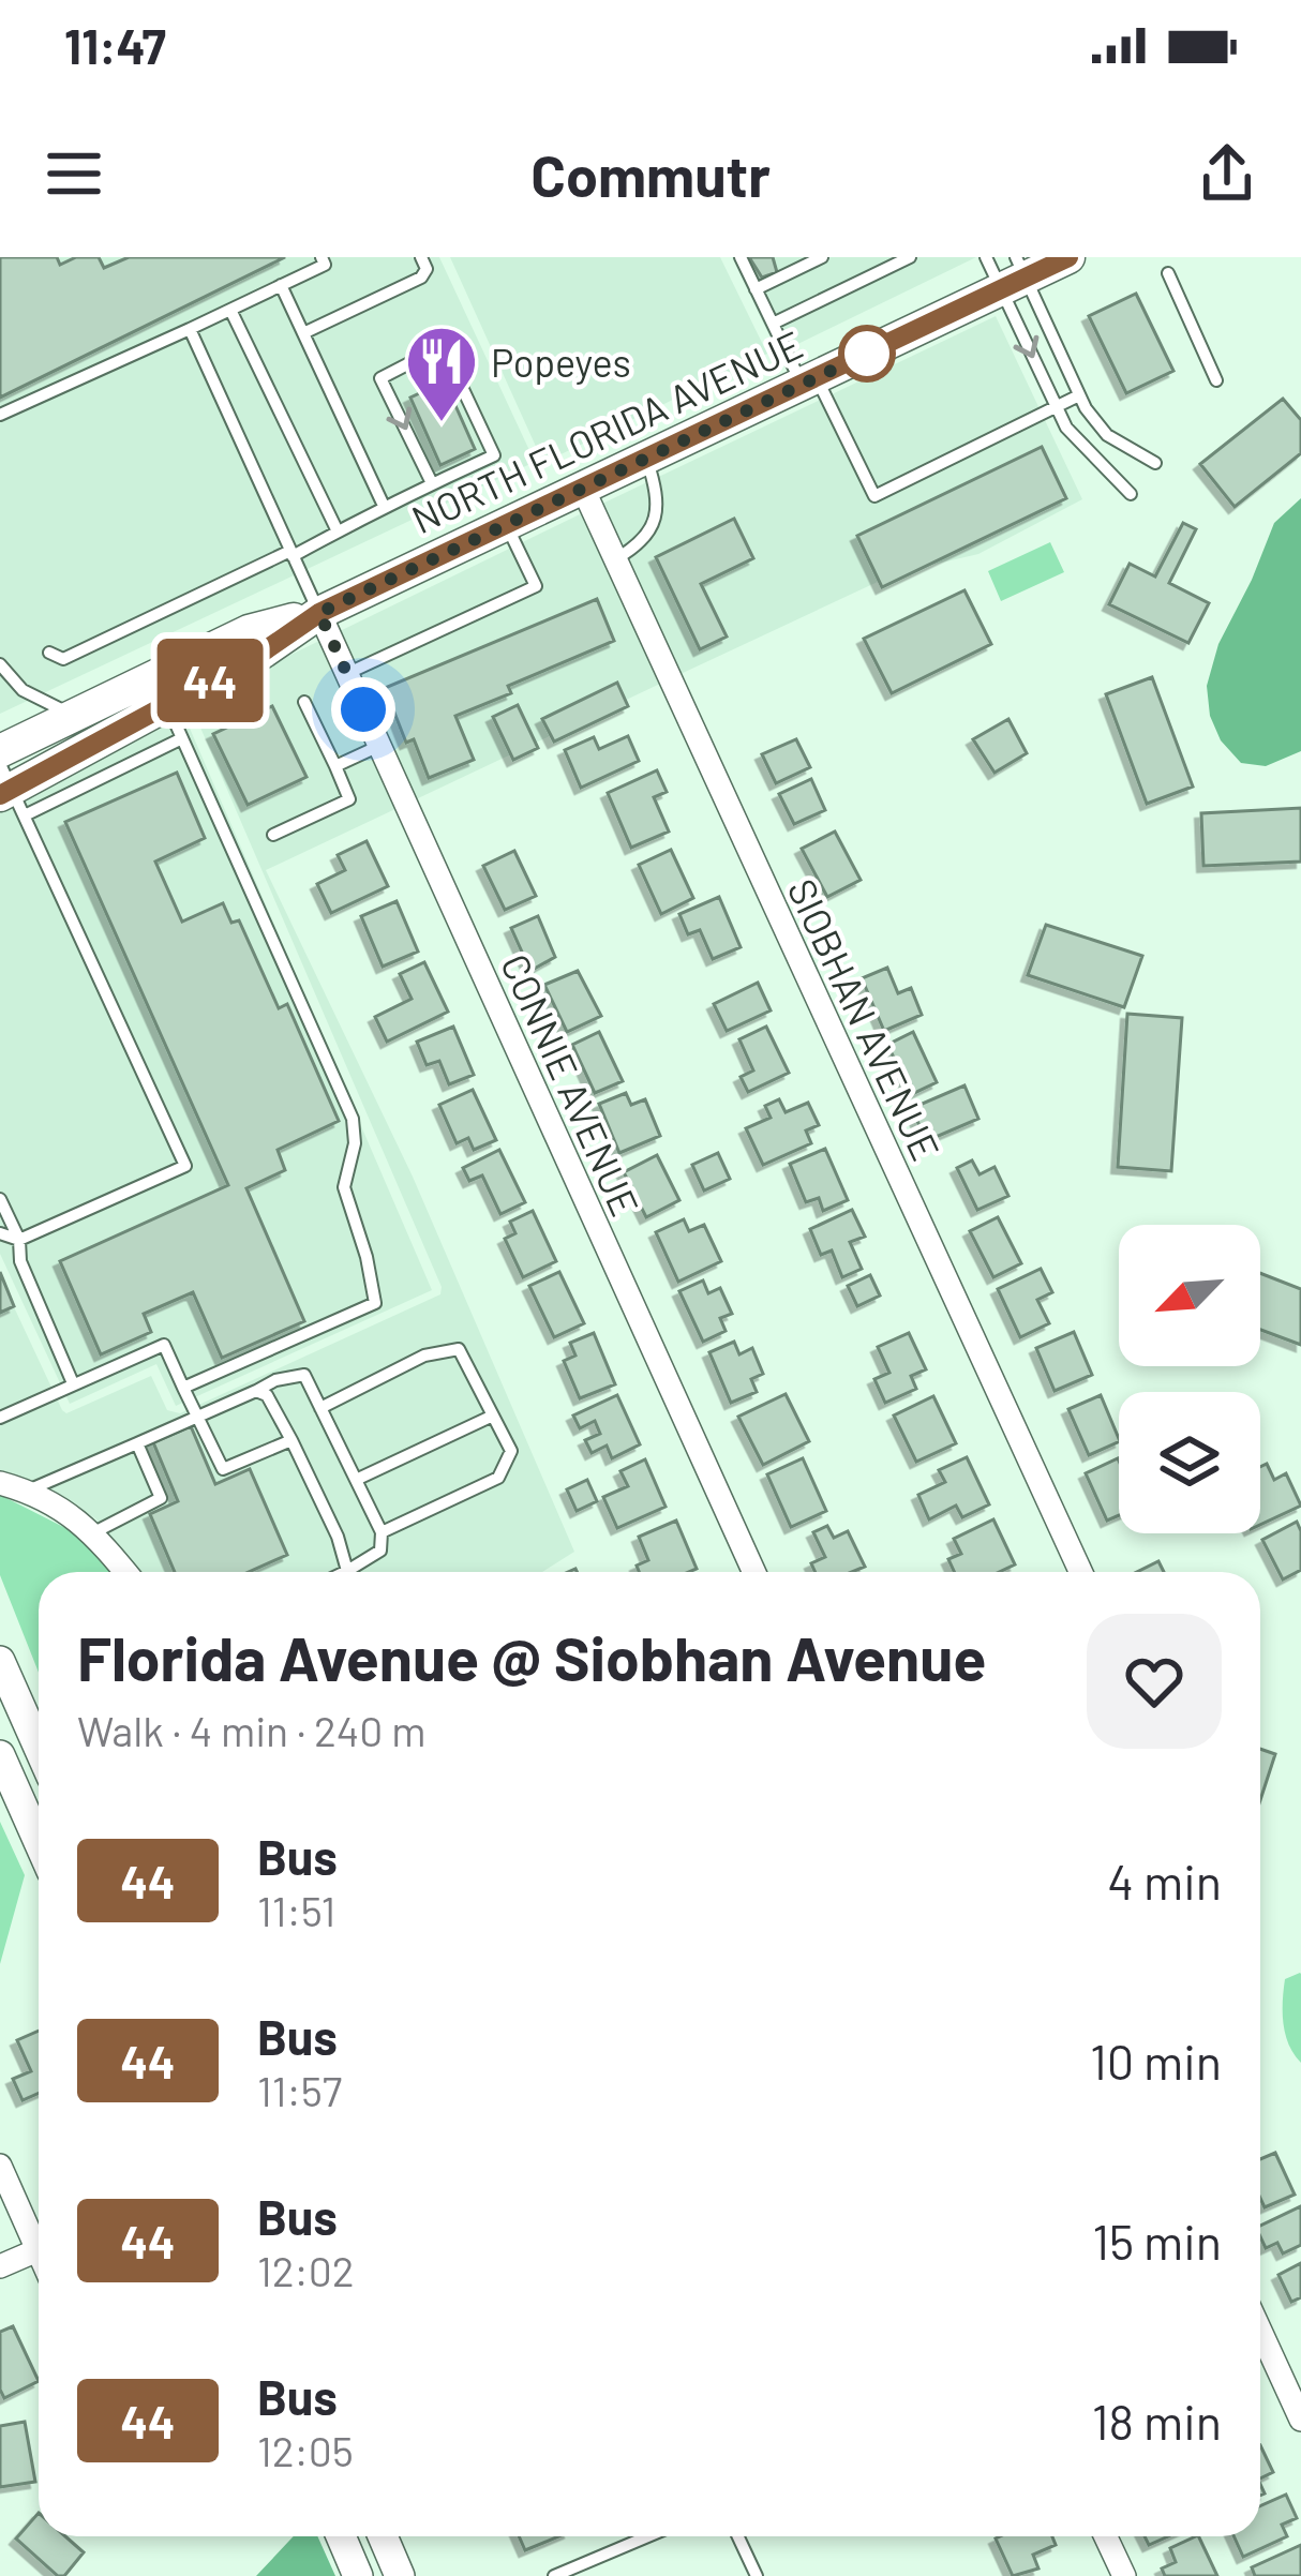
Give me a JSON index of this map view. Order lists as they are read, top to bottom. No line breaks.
{"streets":{"main road":["NORTH FLORIDA AVENUE"],"street":["SIOBHAN AVENUE","CONNIE AVENUE"]},"crossings":[["NORTH FLORIDA AVENUE","SIOBHAN AVENUE"],["NORTH FLORIDA AVENUE","CONNIE AVENUE"]],"places":{"restaurant":["Popeyes"]},"lines":["bus line 44"],"north":"bottom left","page":{"status":"11:47","header":"Commutr","on_map":"44","heading":["Florida Avenue @ Siobhan Avenue","Walk · 4 min · 240 m"],"list":[{"mark":"44","name":"Bus","note":"11:51","value":"4 min"},{"mark":"44","name":"Bus","note":"11:57","value":"10 min"},{"mark":"44","name":"Bus","note":"12:02","value":"15 min"},{"mark":"44","name":"Bus","note":"12:05","value":"18 min"}]}}
